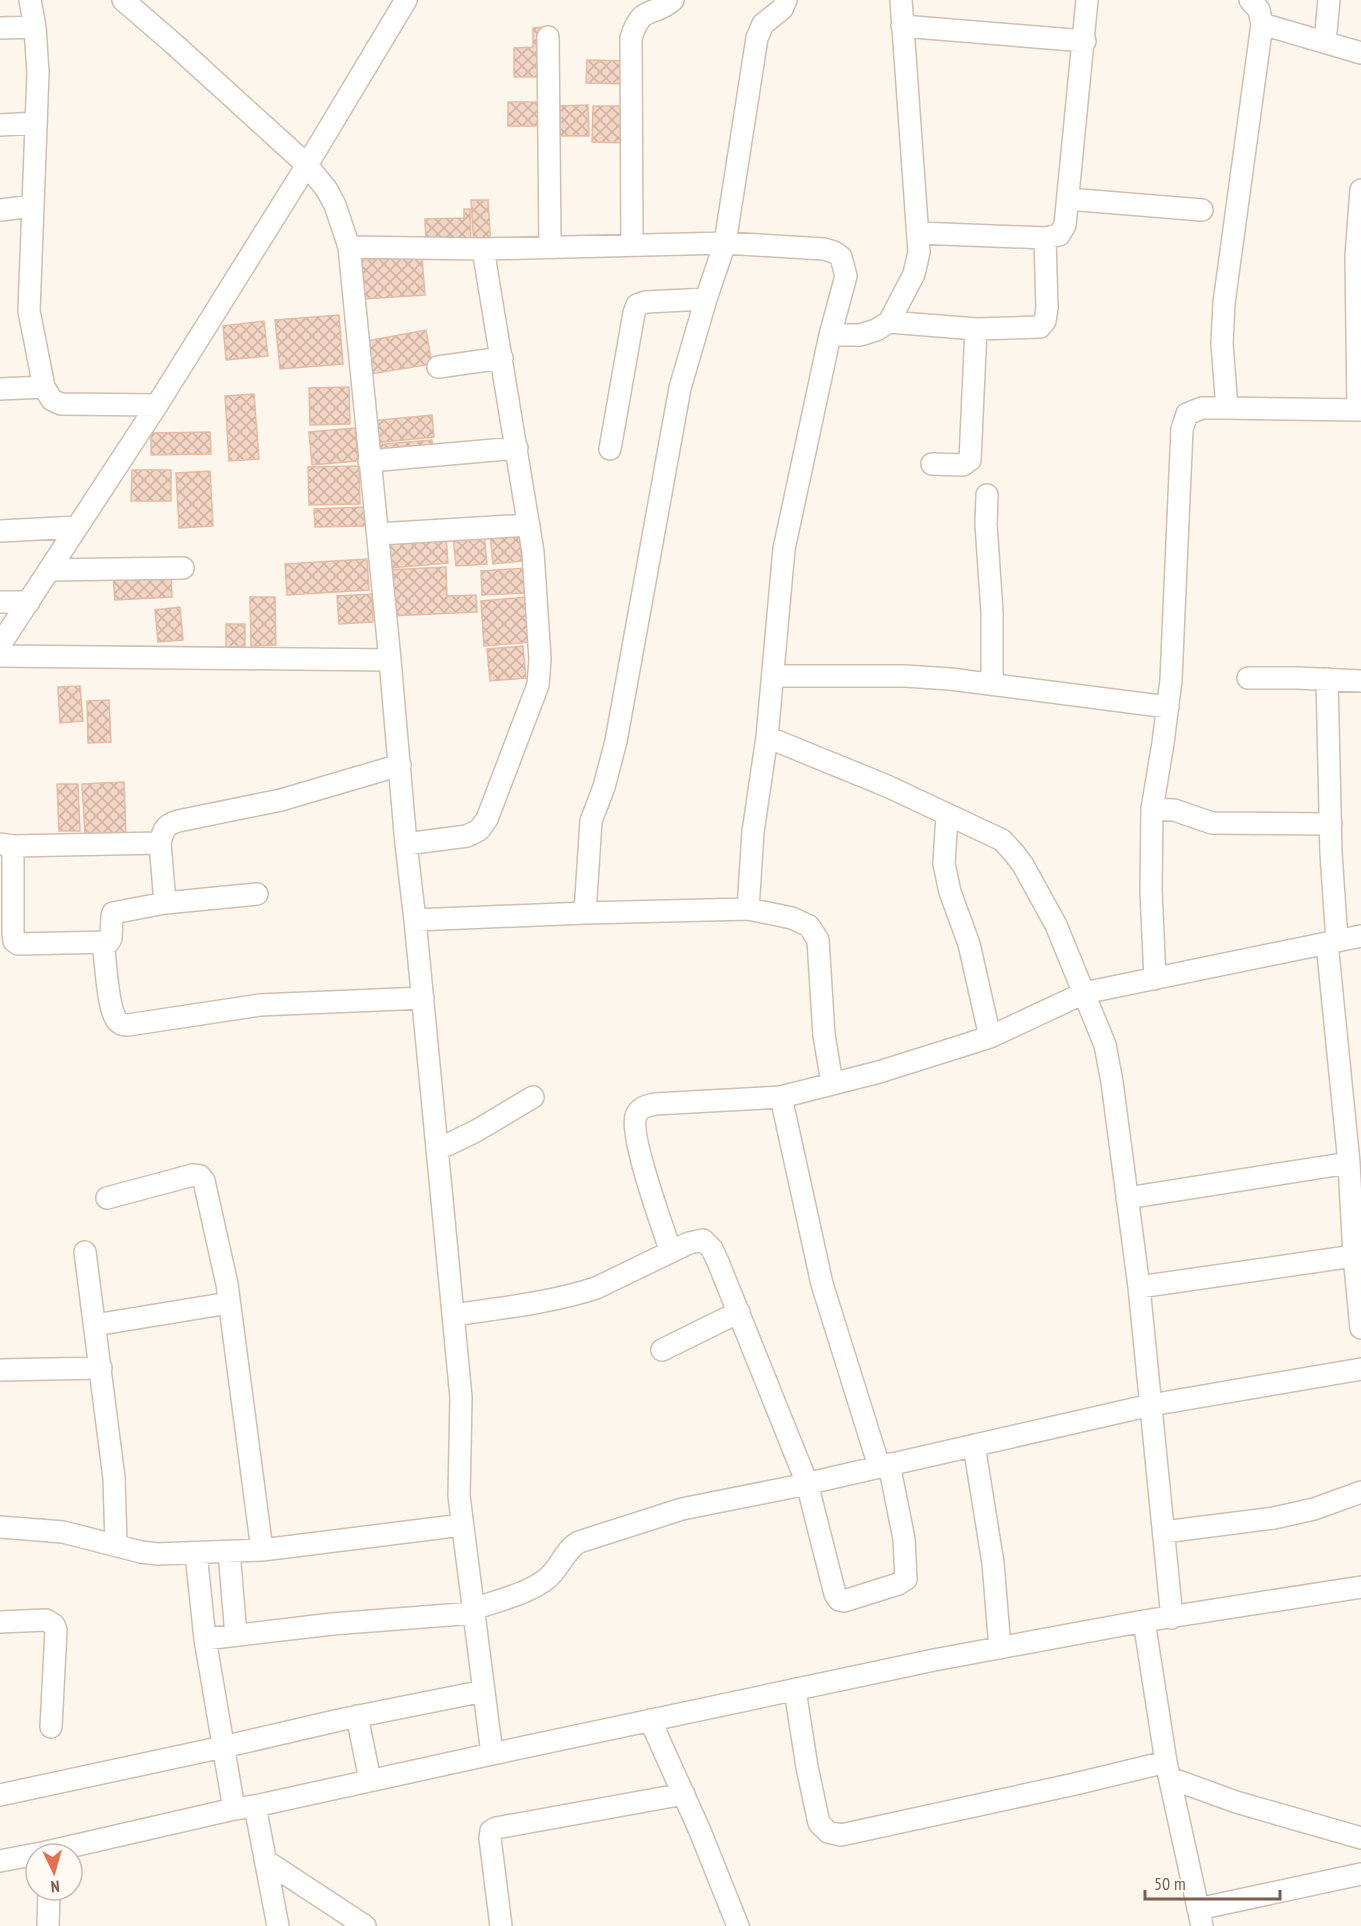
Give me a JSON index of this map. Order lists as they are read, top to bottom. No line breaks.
{"scale_bar":"50 m","north":"bottom"}
